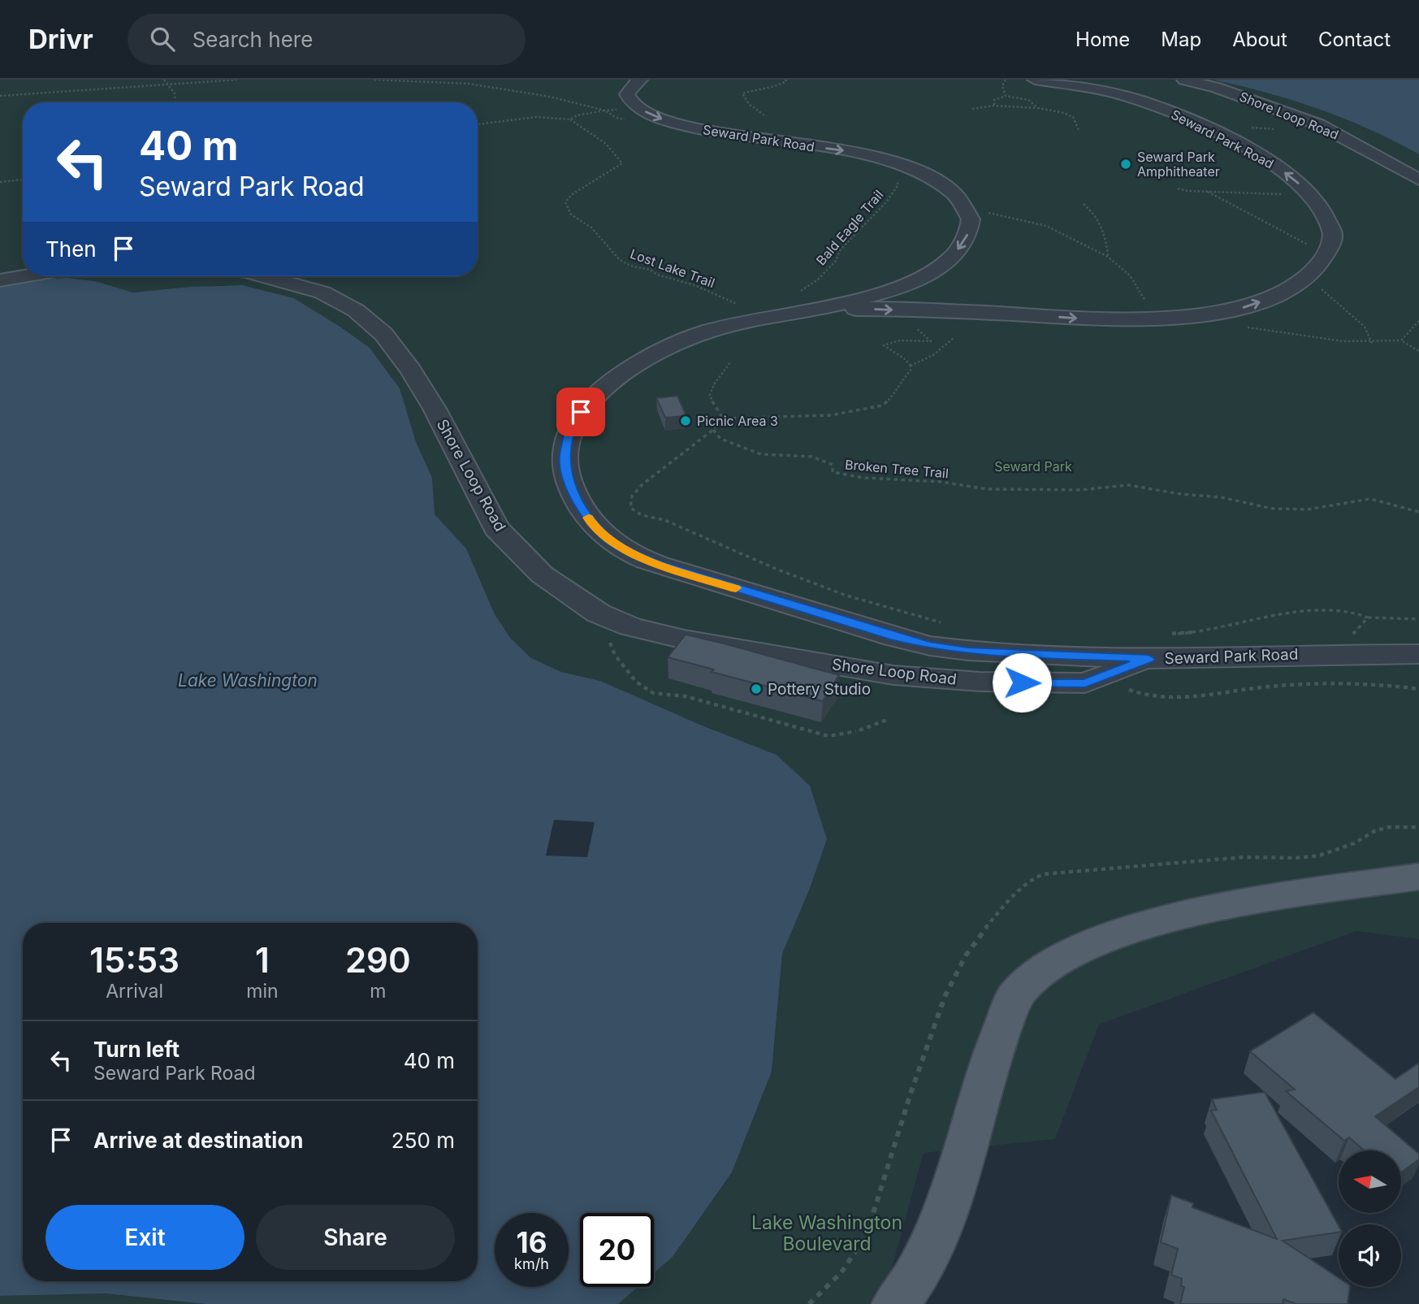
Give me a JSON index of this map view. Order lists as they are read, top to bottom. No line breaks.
{"streets":{"street":["Shore Loop Road","Seward Park Road"],"path":["Bald Eagle Trail","Lost Lake Trail","Broken Tree Trail"]},"crossings":[["Shore Loop Road","Seward Park Road"]],"water":["Lake Washington"],"parks":["Seward Park","Lake Washington Boulevard"],"places":["Seward Park Amphitheater","Picnic Area 3","Pottery Studio"],"north":"left","page":{"header":"Drivr","search":"Search here","nav":["Home","Map","About","Contact"],"turn":["40 m","Seward Park Road"],"then":"Then","eta":["15:53","Arrival","1","min","290","m"],"list":[{"name":"Turn left","note":"Seward Park Road","value":"40 m"},{"name":"Arrive at destination","value":"250 m"}],"buttons":["Exit","Share"],"speed":"16 km/h","limit":"20"}}
